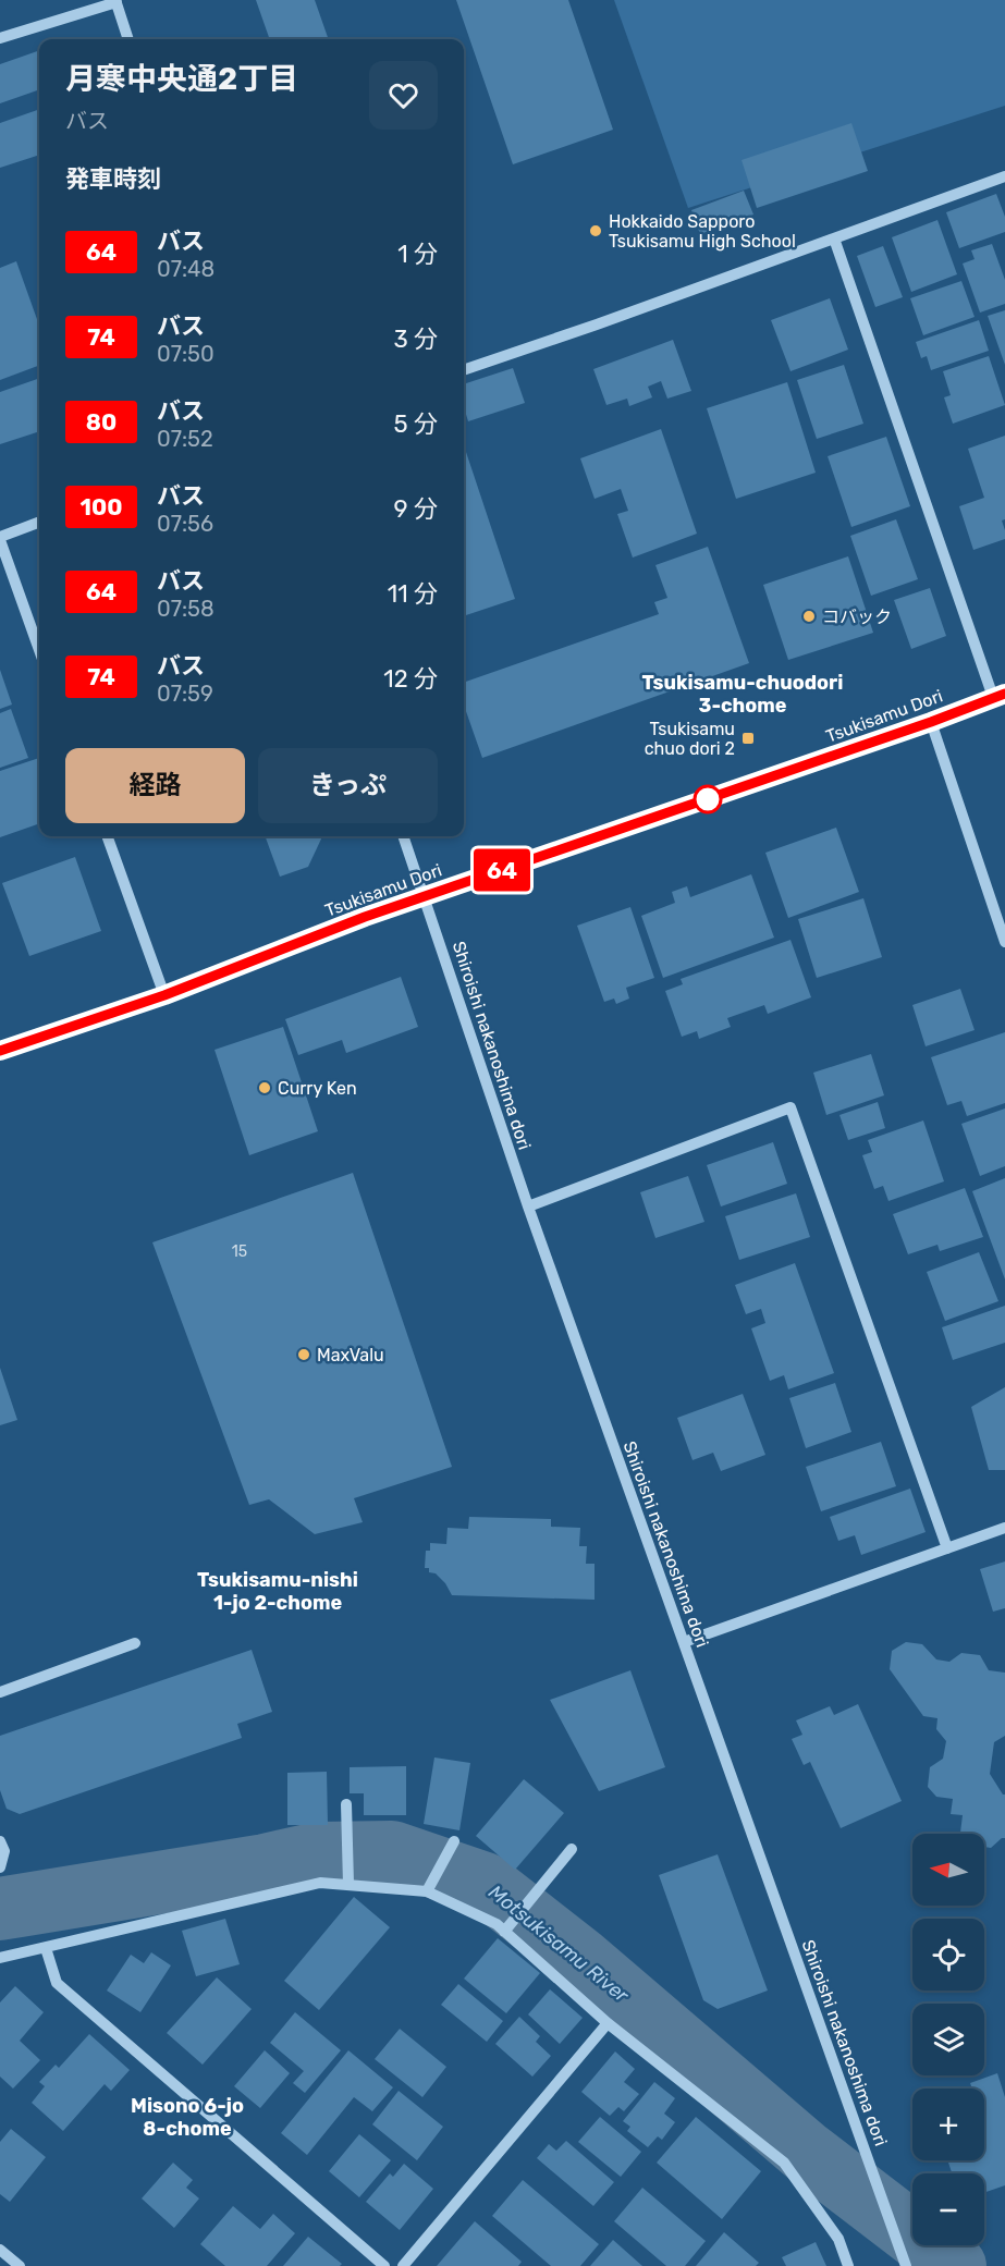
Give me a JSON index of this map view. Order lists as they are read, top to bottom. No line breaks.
{"streets":{"highway":["Tsukisamu Dori"],"street":["Shiroishi nakanoshima dori"]},"crossings":[["Tsukisamu Dori","Shiroishi nakanoshima dori"]],"districts":["Tsukisamu-chuodori 3-chome","Tsukisamu-nishi 1-jo 2-chome","Misono 6-jo 8-chome"],"water":["Motsukisamu River"],"places":{"other":["Hokkaido Sapporo Tsukisamu High School","コバック","Curry Ken","MaxValu"],"transit":["Tsukisamu chuo dori 2"]},"lines":["bus line 64"],"house_numbers":["15"],"north":"left","page":{"on_map":"64","heading":[["月寒中央通2丁目","バス"],"発車時刻"],"list":[{"mark":"64","name":"バス","note":"07:48","value":"1 分"},{"mark":"74","name":"バス","note":"07:50","value":"3 分"},{"mark":"80","name":"バス","note":"07:52","value":"5 分"},{"mark":"100","name":"バス","note":"07:56","value":"9 分"},{"mark":"64","name":"バス","note":"07:58","value":"11 分"},{"mark":"74","name":"バス","note":"07:59","value":"12 分"}],"buttons":["経路","きっぷ"],"map_buttons":["+","−"]}}
